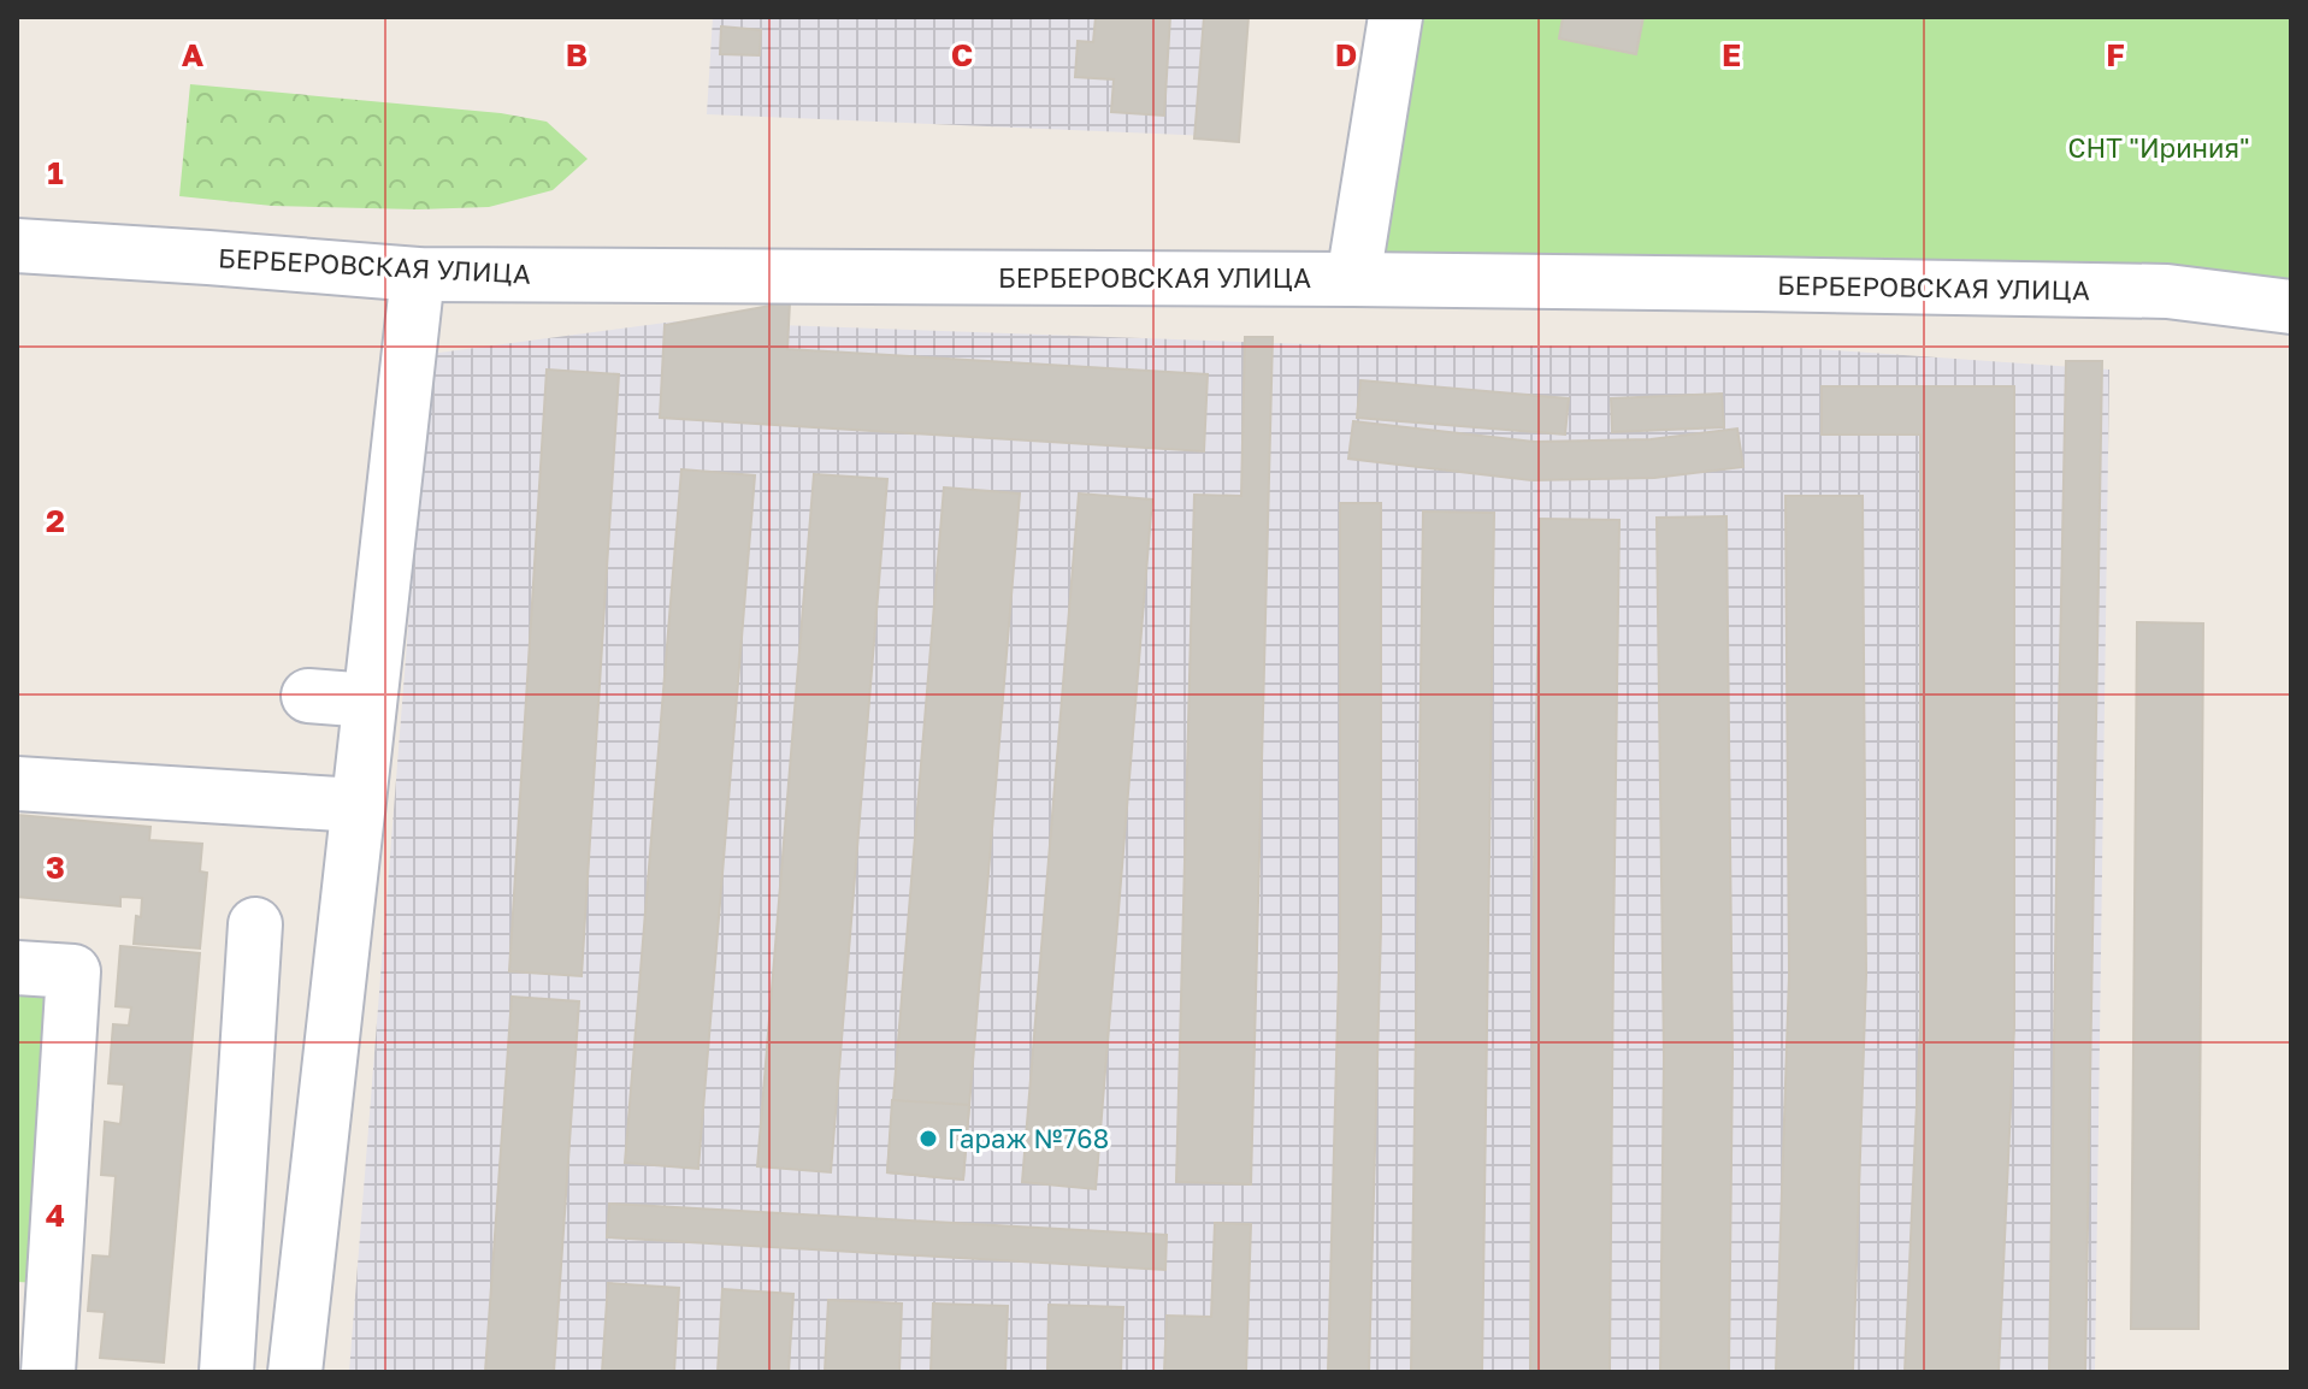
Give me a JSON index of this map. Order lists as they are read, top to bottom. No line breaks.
{"streets":{"street":["БЕРБЕРОВСКАЯ УЛИЦА"]},"parks":["СНТ \"Ириния\""],"places":["Гараж №768"],"grid":{"columns":["A","B","C","D","E","F"],"rows":["1","2","3","4"]}}
